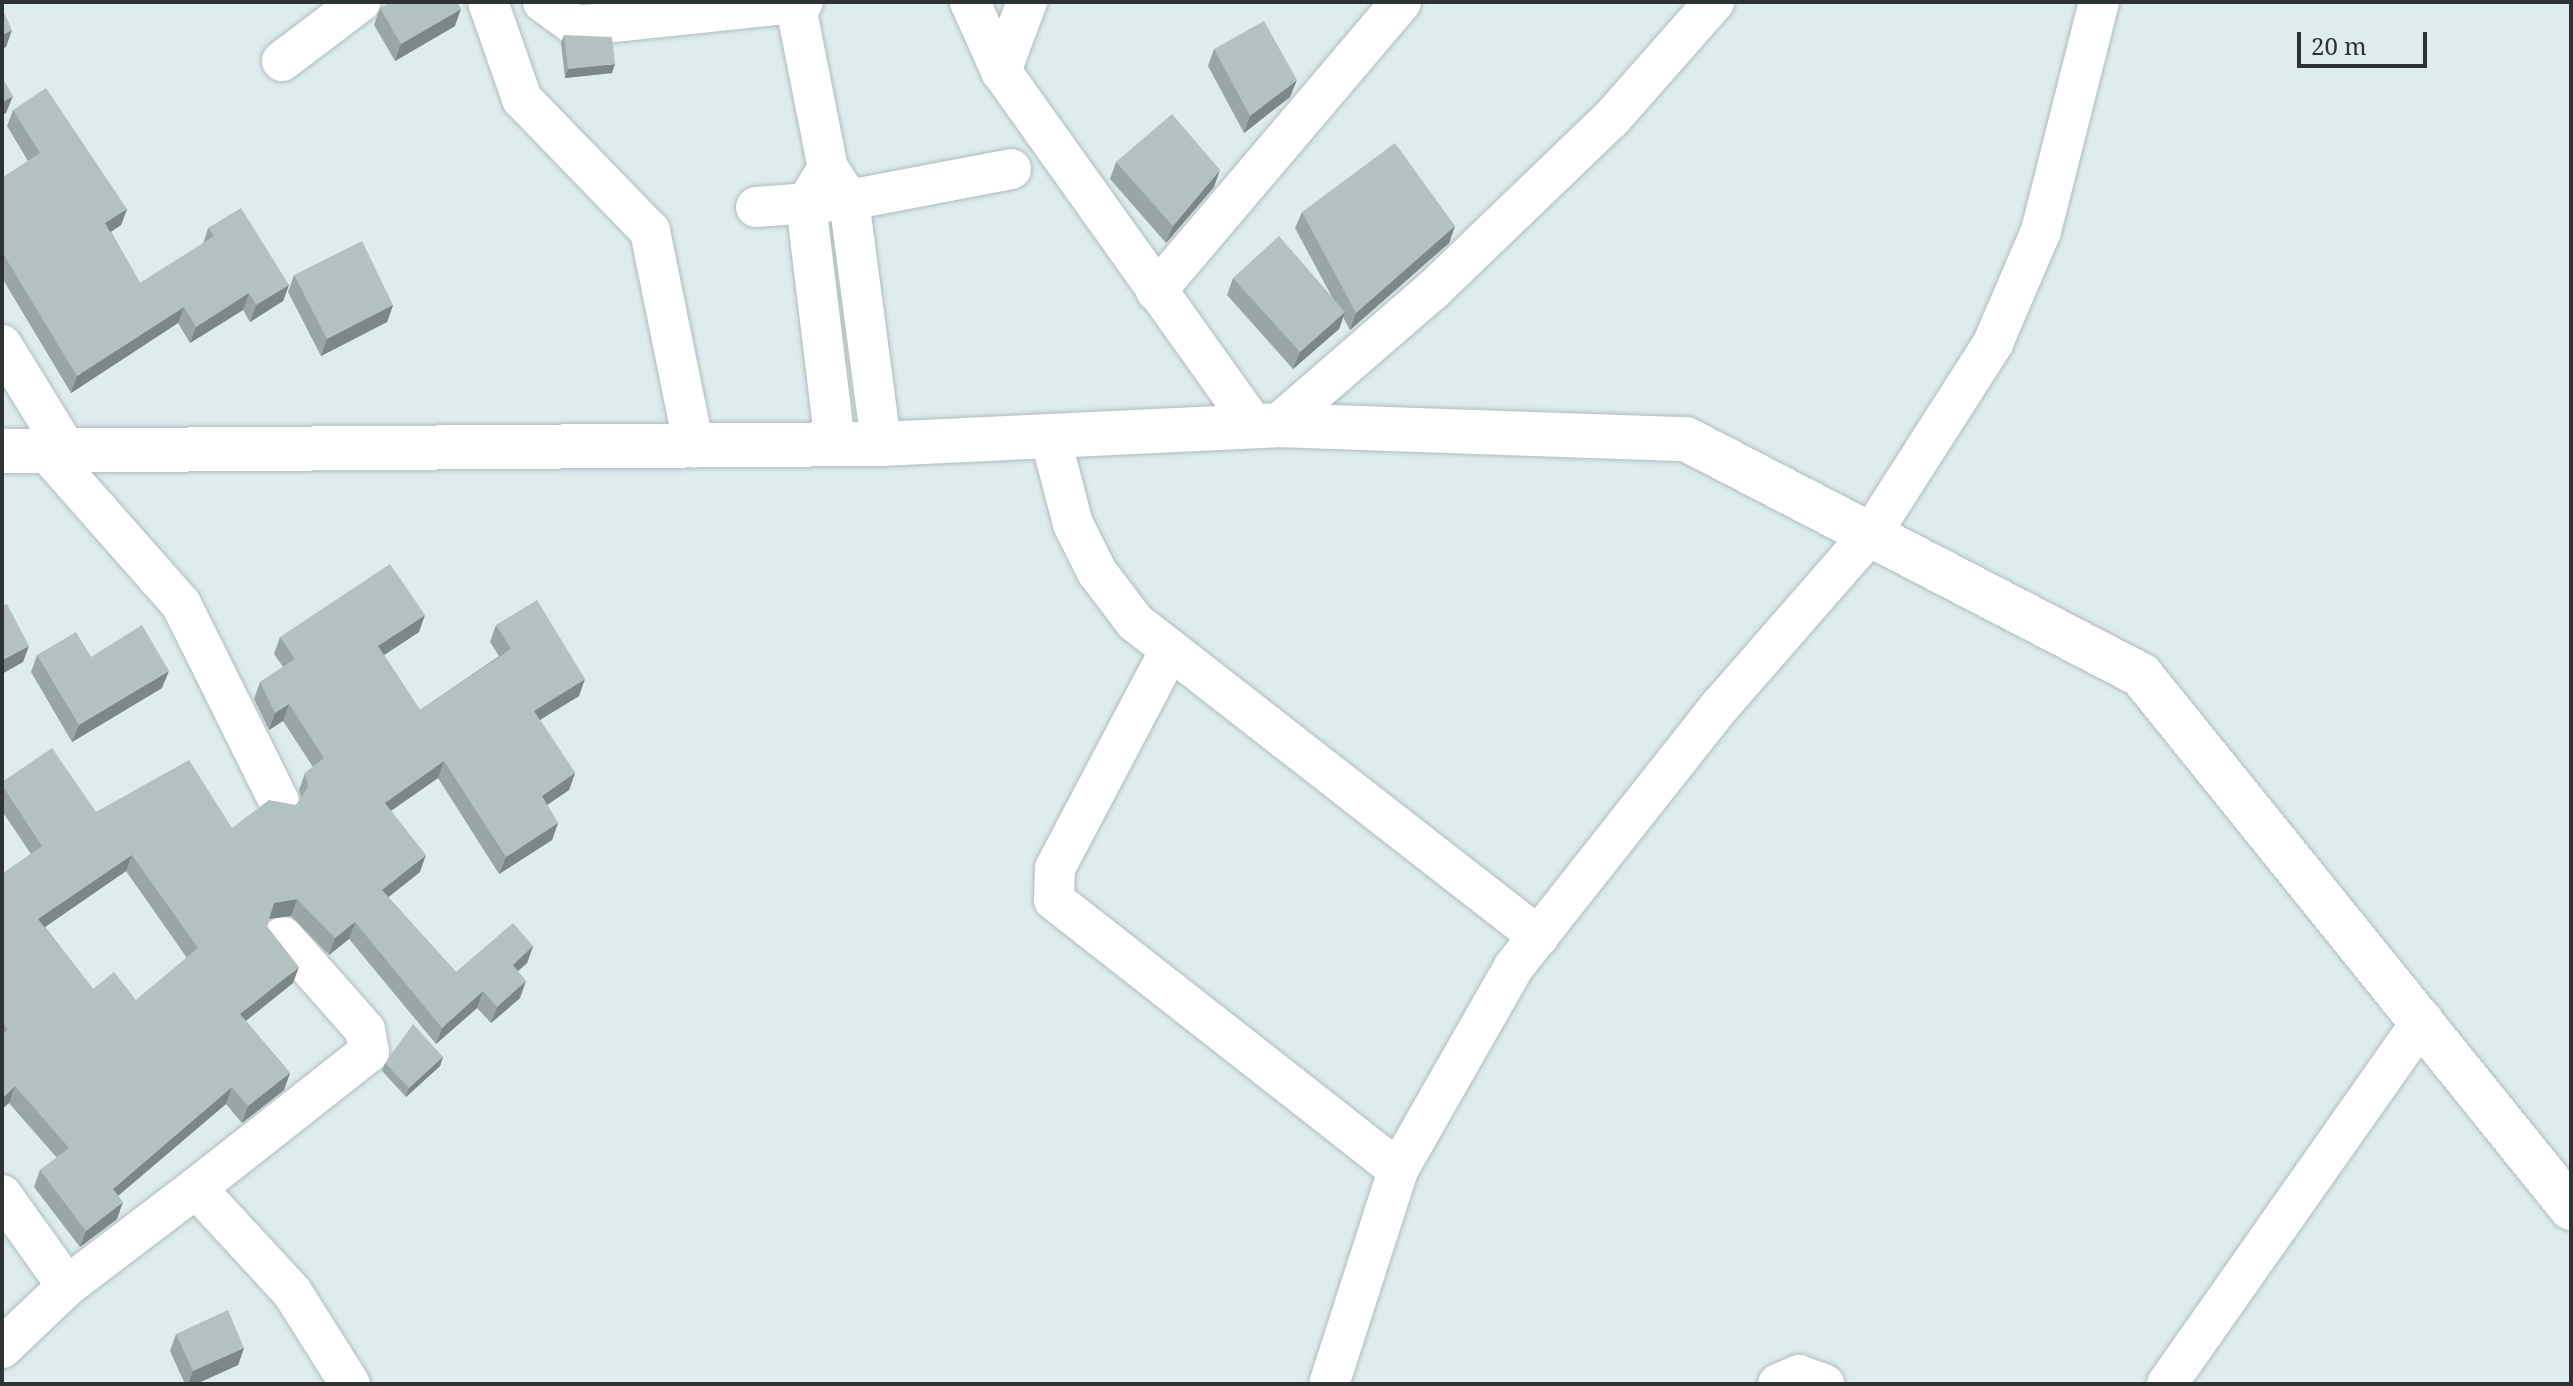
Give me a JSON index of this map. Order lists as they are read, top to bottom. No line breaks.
{"scale_bar":"20 m"}
